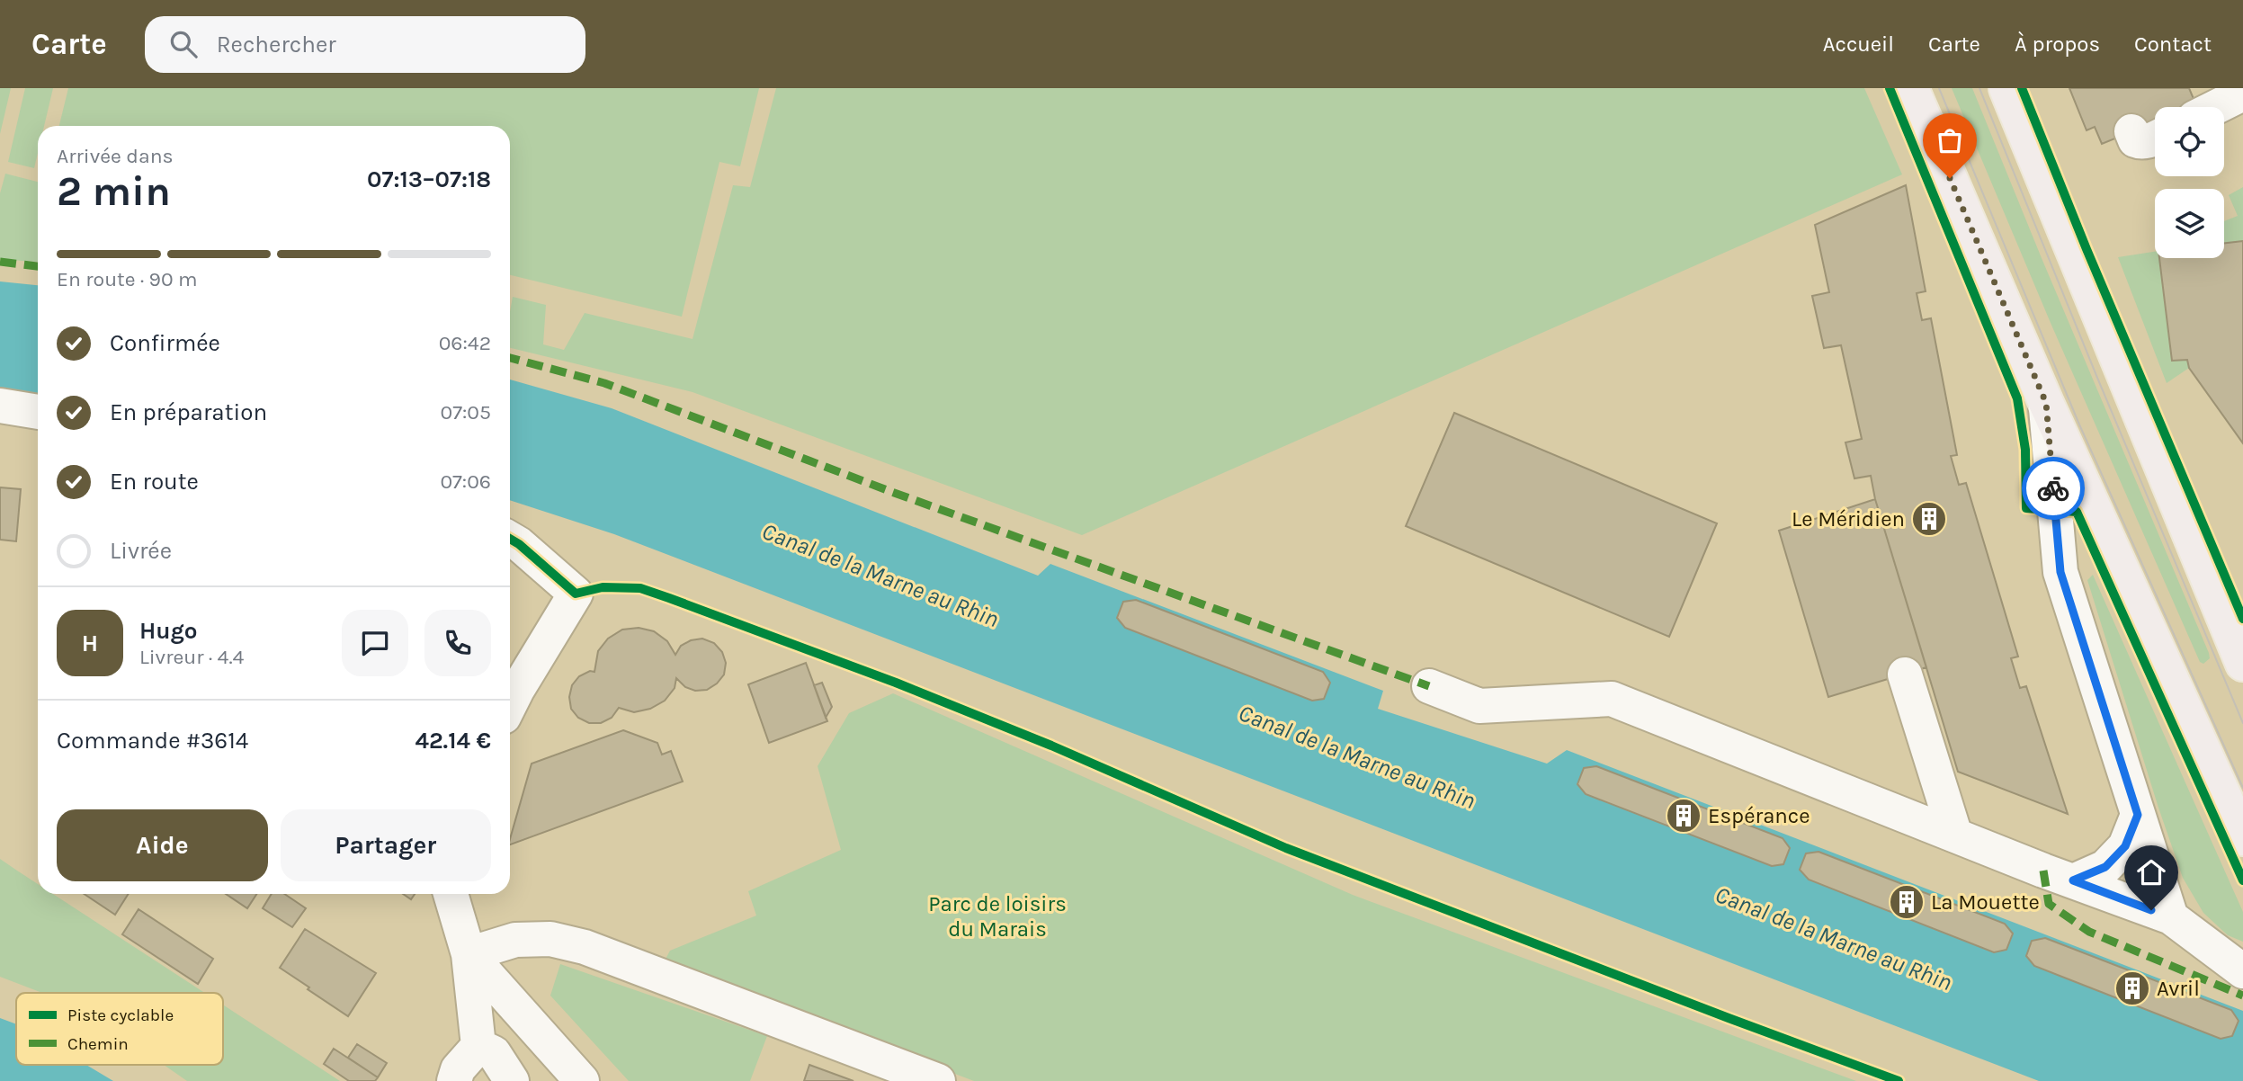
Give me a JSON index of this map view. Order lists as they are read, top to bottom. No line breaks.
{"water":["Canal de la Marne au Rhin"],"parks":["Parc de loisirs du Marais"],"places":{"building":["Le Méridien","Espérance","La Mouette","Avril"]},"legend":["Piste cyclable","Chemin"],"page":{"header":"Carte","search":"Rechercher","nav":["Accueil","Carte","À propos","Contact"],"heading":["2 min","Arrivée dans","07:13–07:18"],"panel":["Hugo","Livreur · 4.4","Commande #3614","42.14 €"],"bar":"En route · 90 m","list":[["Confirmée","06:42"],["En préparation","07:05"],["En route","07:06"],"Livrée"],"round":"H","buttons":["Aide","Partager"]}}
